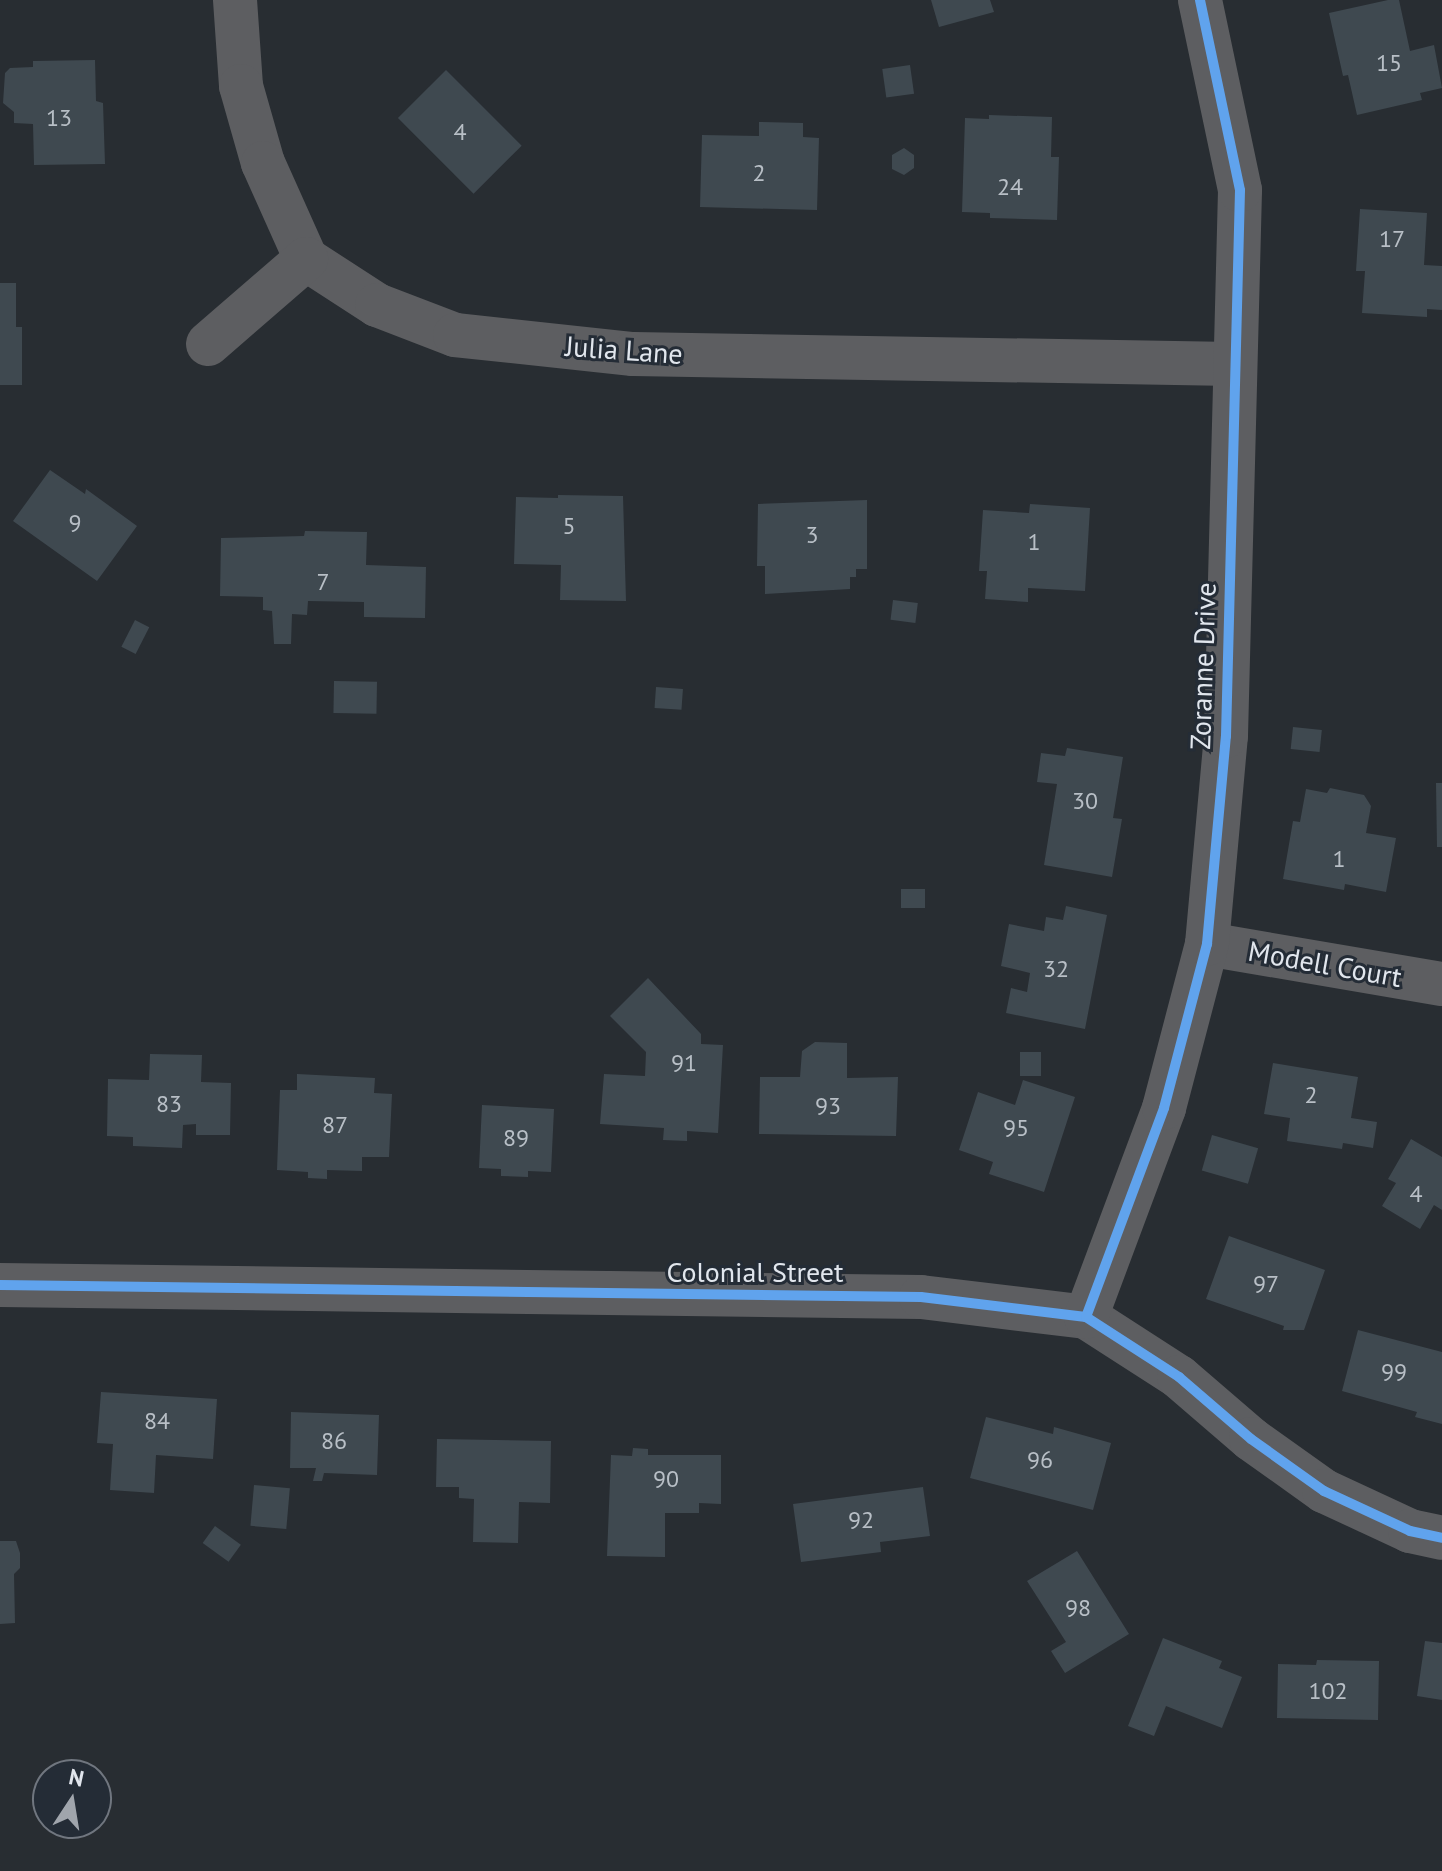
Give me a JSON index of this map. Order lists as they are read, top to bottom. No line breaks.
{"streets":{"street":["Julia Lane","Zoranne Drive","Modell Court","Colonial Street"]},"crossings":[["Julia Lane","Zoranne Drive"],["Zoranne Drive","Modell Court"],["Zoranne Drive","Colonial Street"]],"house_numbers":["15","13","4","2","24","17","9","5","3","1","7","30","1","32","91","2","83","93","87","95","89","4","97","99","84","86","96","90","92","98","102"],"north":"top"}
